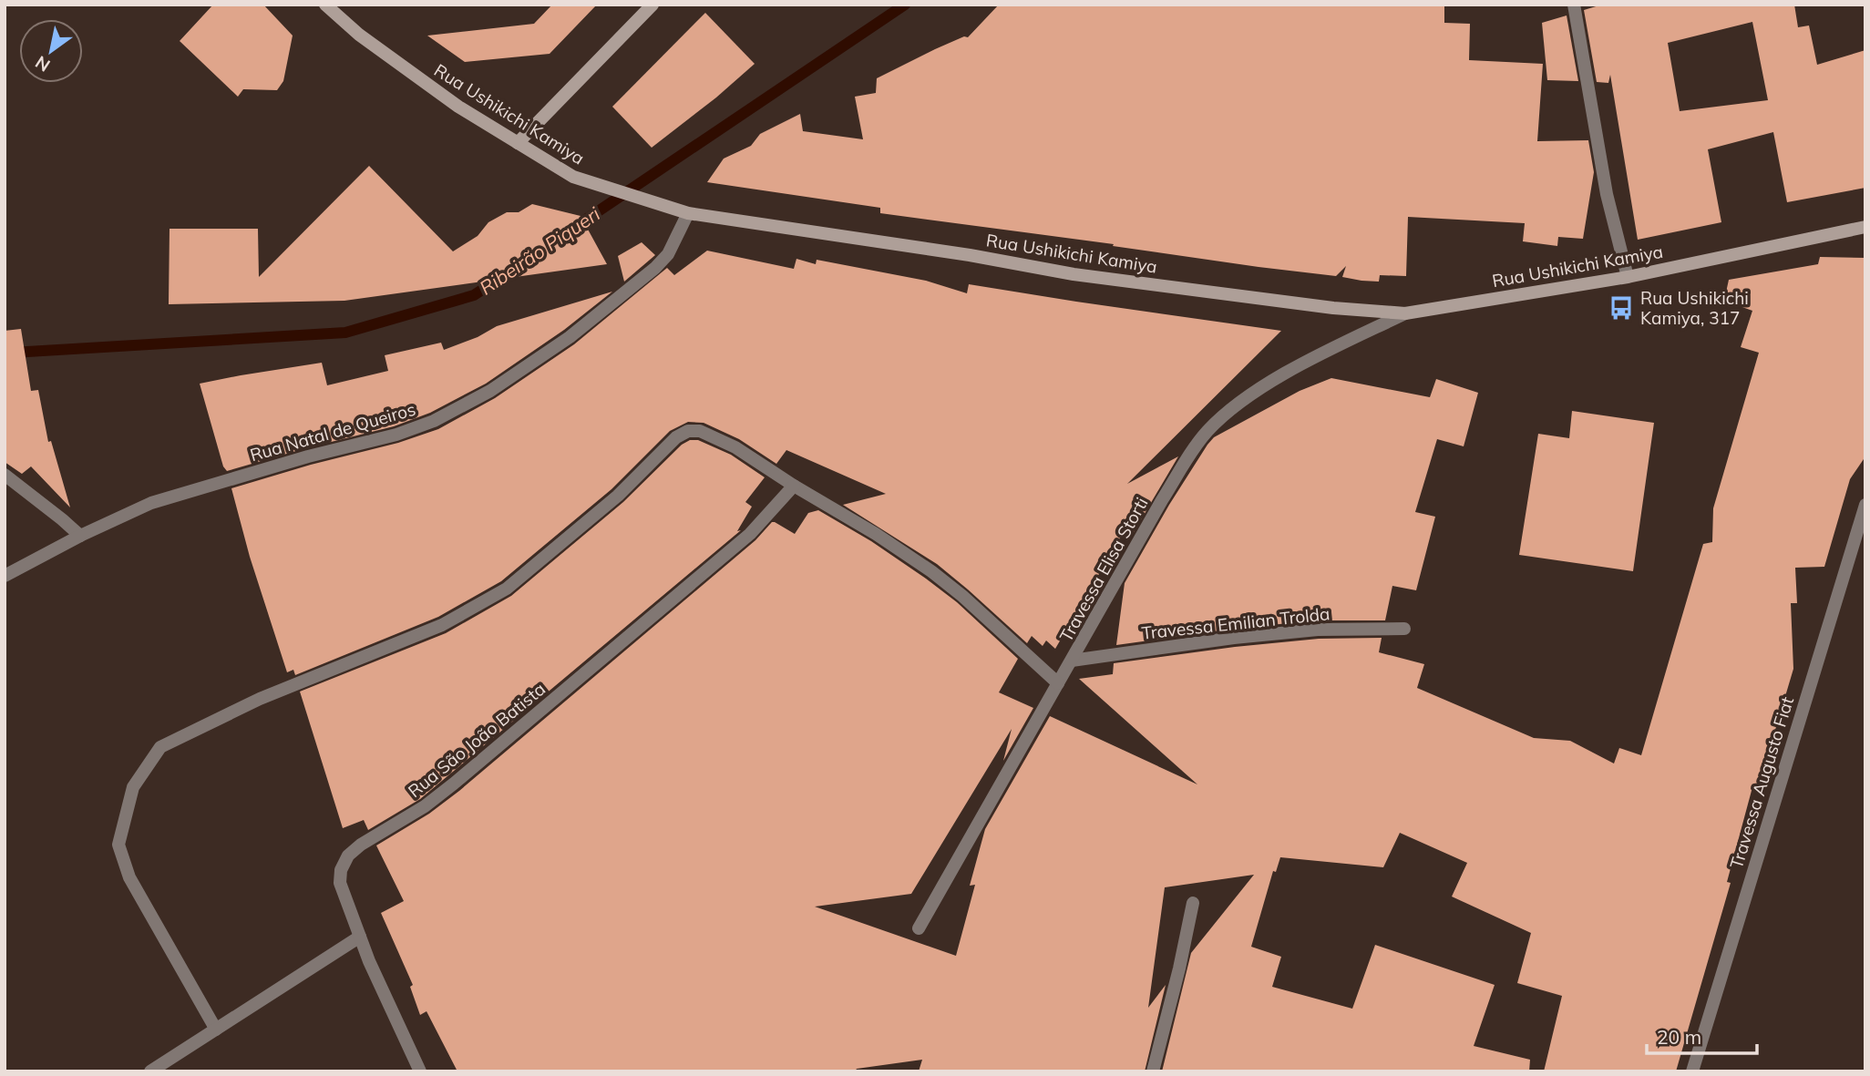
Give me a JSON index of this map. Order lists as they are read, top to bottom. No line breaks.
{"streets":{"main road":["Rua Ushikichi Kamiya"],"street":["Rua Natal de Queiros","Travessa Elisa Storti","Travessa Emilian Trolda","Rua São João Batista","Travessa Augusto Fiat"]},"crossings":[["Rua Ushikichi Kamiya","Rua Natal de Queiros"],["Rua Ushikichi Kamiya","Travessa Elisa Storti"],["Travessa Elisa Storti","Travessa Emilian Trolda"]],"water":["Ribeirão Piqueri"],"places":{"bus stop":["Rua Ushikichi Kamiya, 317"]},"scale_bar":"20 m","north":"bottom left"}
